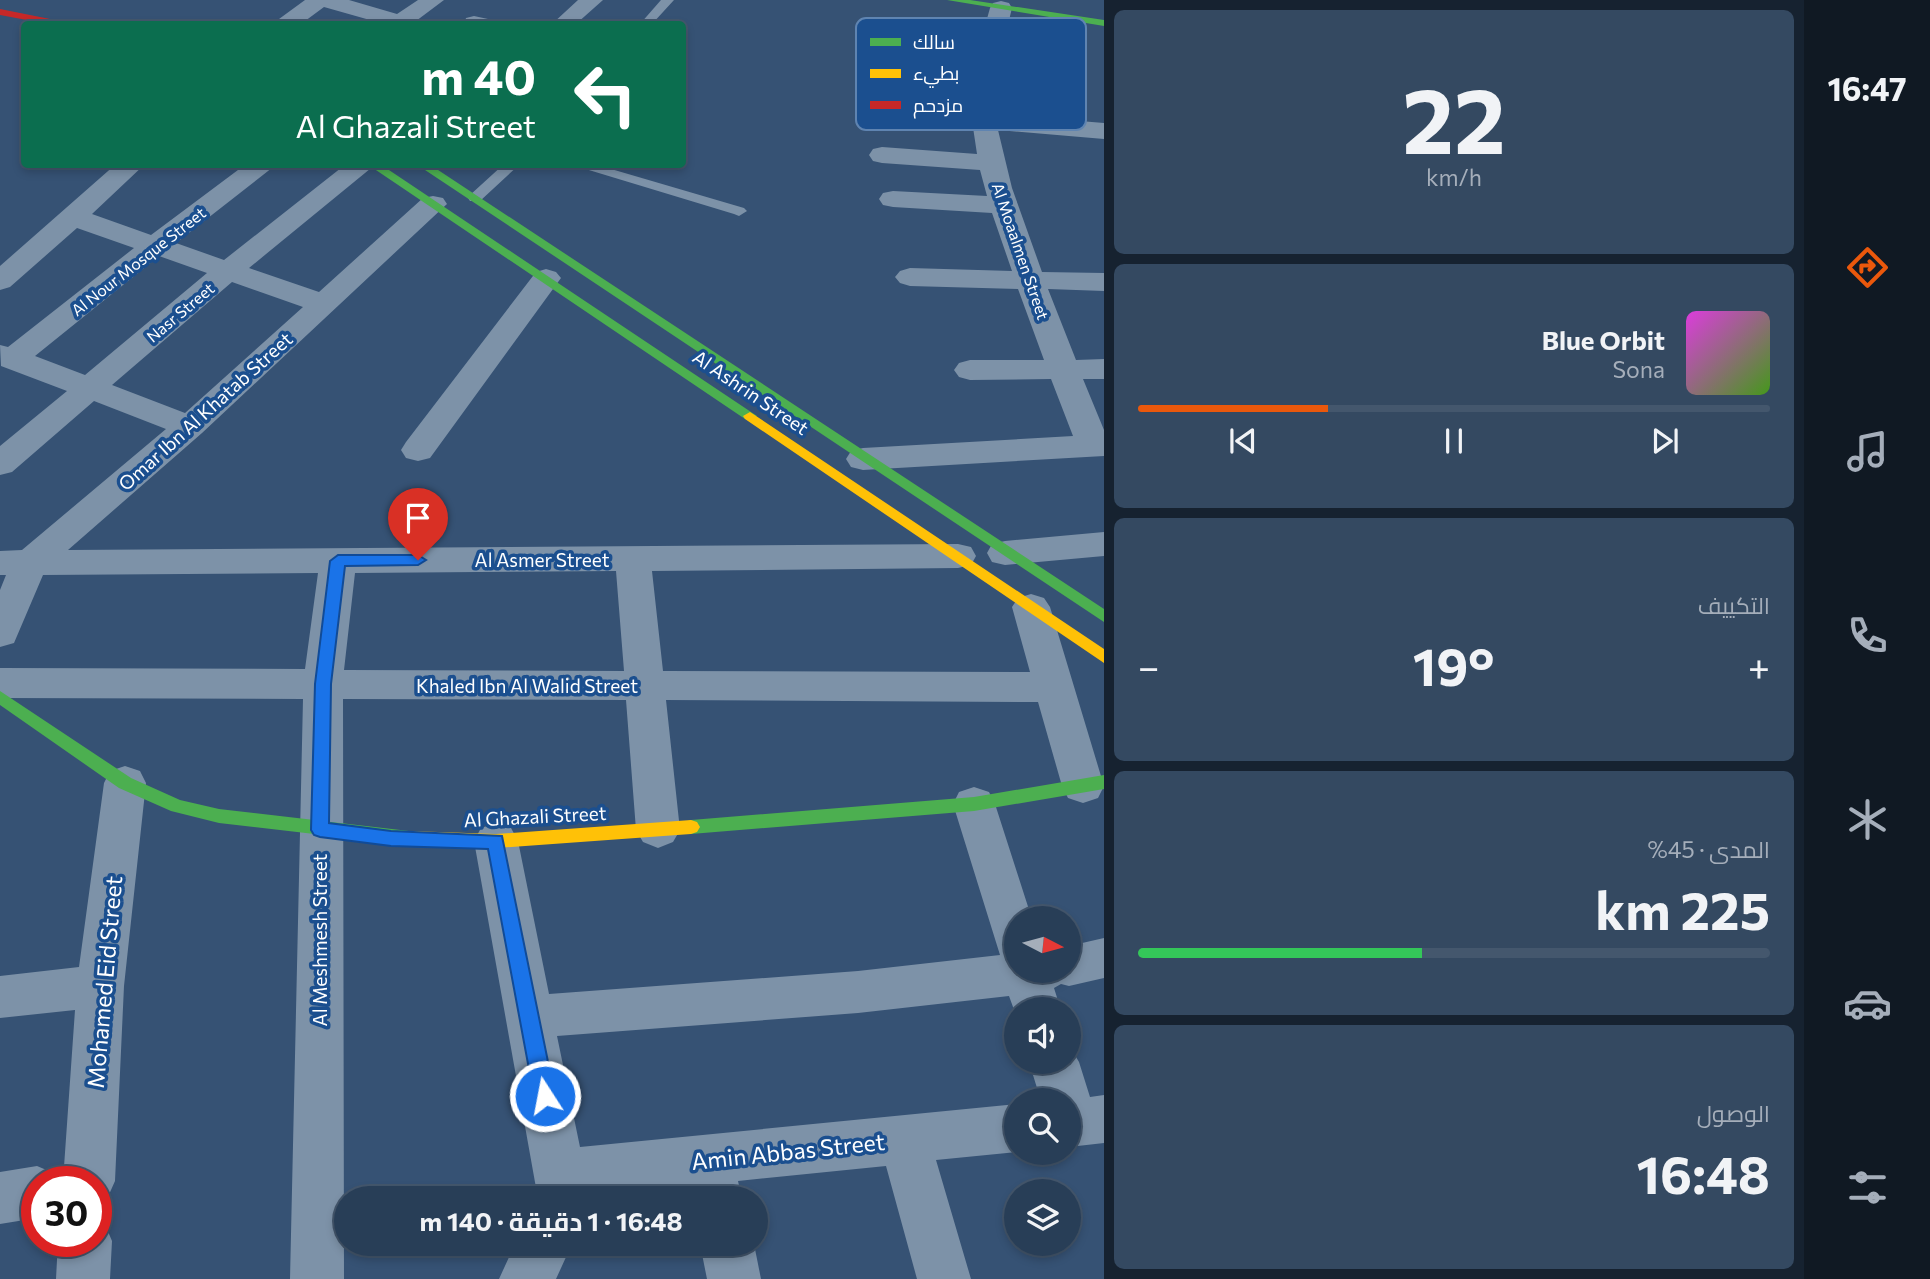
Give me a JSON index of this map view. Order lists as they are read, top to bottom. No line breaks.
{"streets":{"main road":["Al Ashrin Street","Al Ghazali Street"],"street":["Al Moaalmen Street","Al Nour Mosque Street","Nasr Street","Omar Ibn Al Khatab Street","Al Asmer Street","Khaled Ibn Al Walid Street","Al Meshmesh Street","Mohamed Eid Street","Amin Abbas Street"]},"crossings":[["Al Ashrin Street","Omar Ibn Al Khatab Street"],["Al Ashrin Street","Al Asmer Street"],["Omar Ibn Al Khatab Street","Al Asmer Street"],["Al Asmer Street","Al Meshmesh Street"],["Khaled Ibn Al Walid Street","Al Meshmesh Street"],["Al Ghazali Street","Al Meshmesh Street"],["Al Ghazali Street","Mohamed Eid Street"]],"legend":["سالك","بطيء","مزدحم"],"north":"right","page":{"tabs":"16:47","tile":[["22","km/h"],"التكييف",["المدى · 45%","225 km"],["الوصول","16:48"]],"turn":["40 m","Al Ghazali Street"],"song":["Blue Orbit","Sona"],"heat":["−","19°","+"],"limit":"30","trip":"16:48 · 1 دقيقة · 140 m"}}
